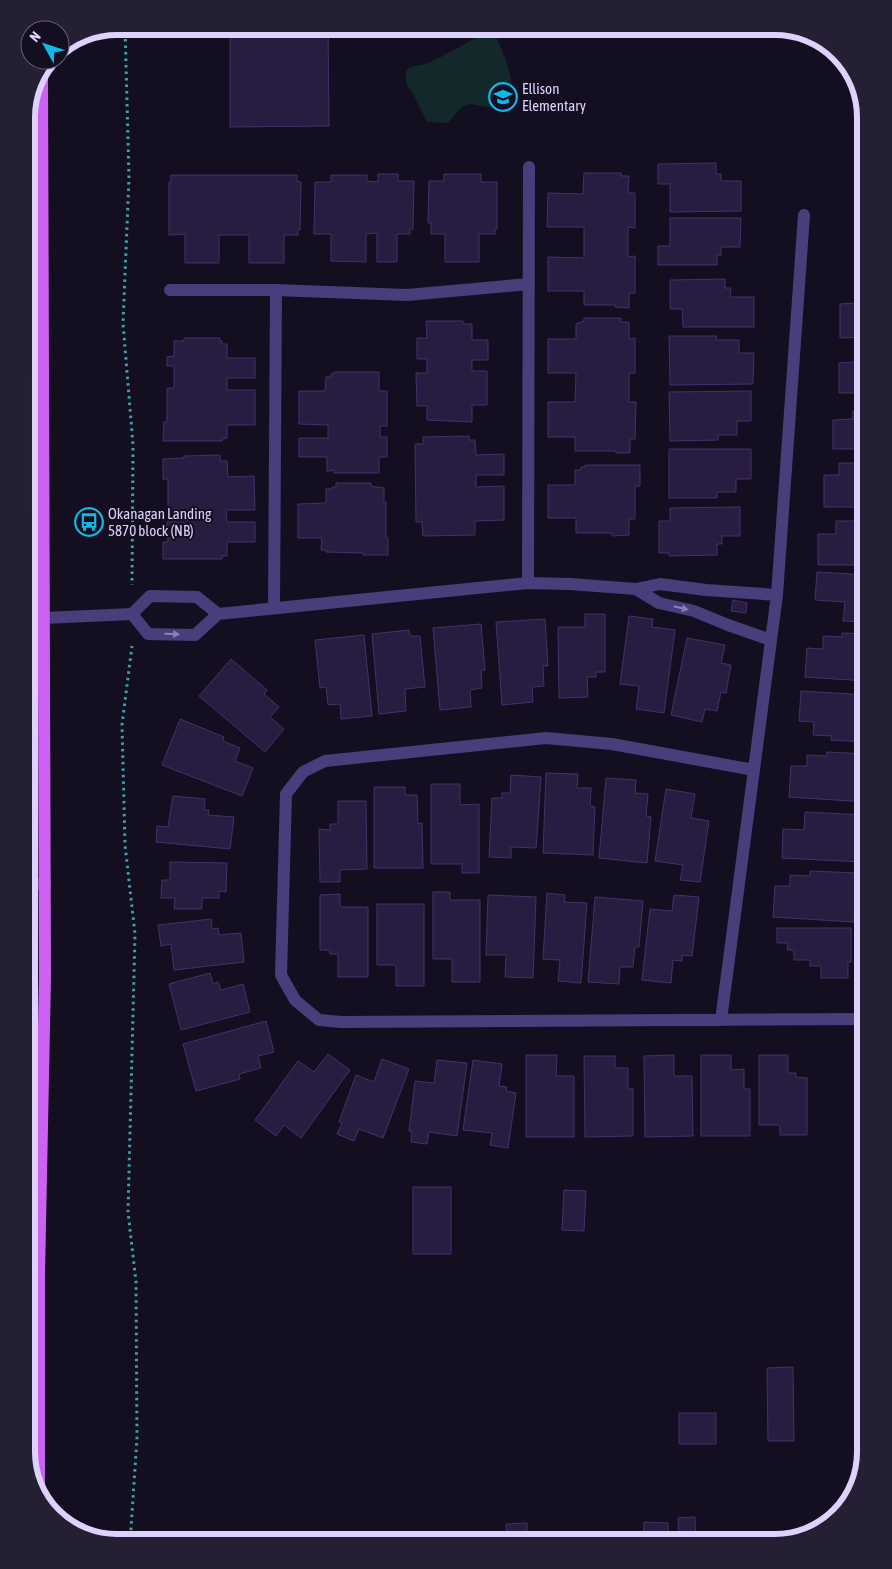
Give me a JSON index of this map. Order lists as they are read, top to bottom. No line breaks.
{"places":{"school or university":["Ellison Elementary"],"bus stop":["Okanagan Landing 5870 block (NB)"]},"north":"top left"}
